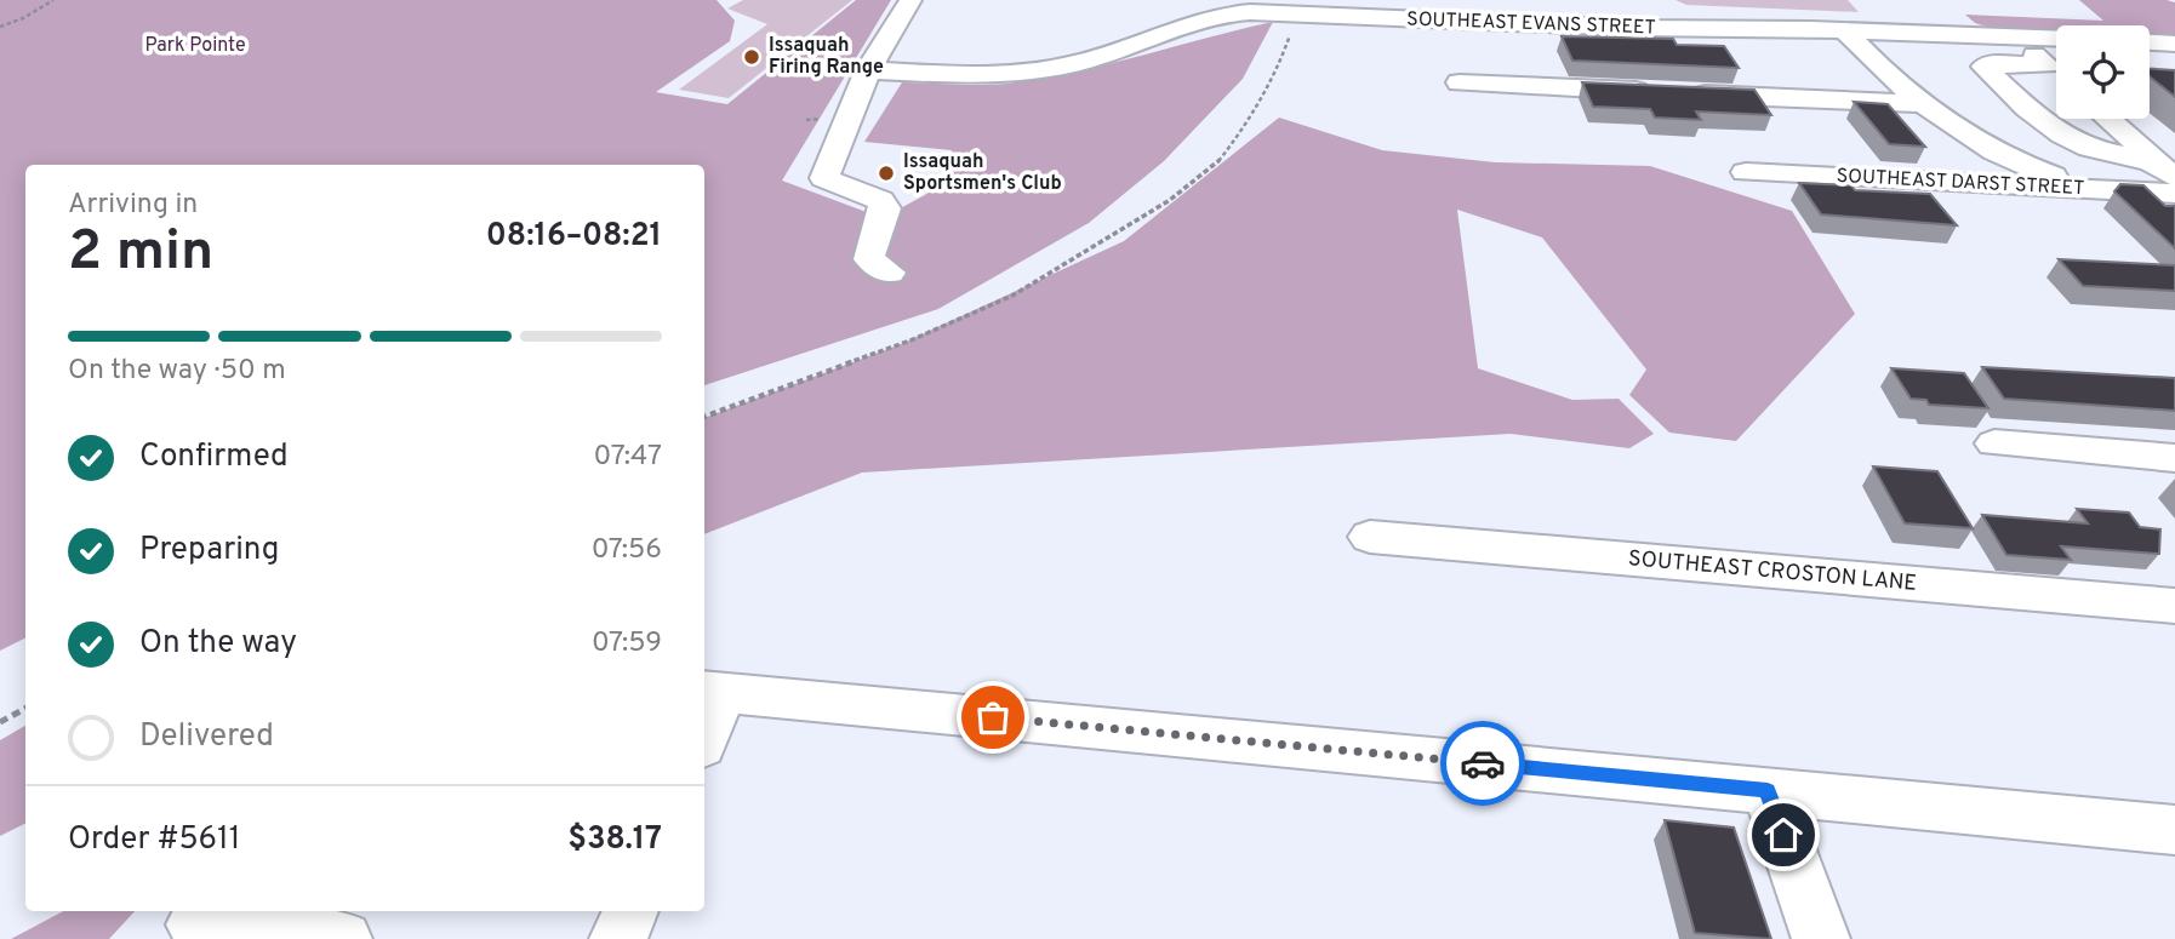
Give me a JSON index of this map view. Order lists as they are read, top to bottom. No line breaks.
{"streets":{"street":["SOUTHEAST EVANS STREET","SOUTHEAST DARST STREET","SOUTHEAST CROSTON LANE"]},"parks":["Park Pointe"],"places":["Issaquah Firing Range","Issaquah Sportsmen's Club"],"page":{"heading":["2 min","Arriving in","08:16–08:21"],"panel":["Order #5611","$38.17"],"bar":"On the way · 50 m","list":[["Confirmed","07:47"],["Preparing","07:56"],["On the way","07:59"],"Delivered"]}}
